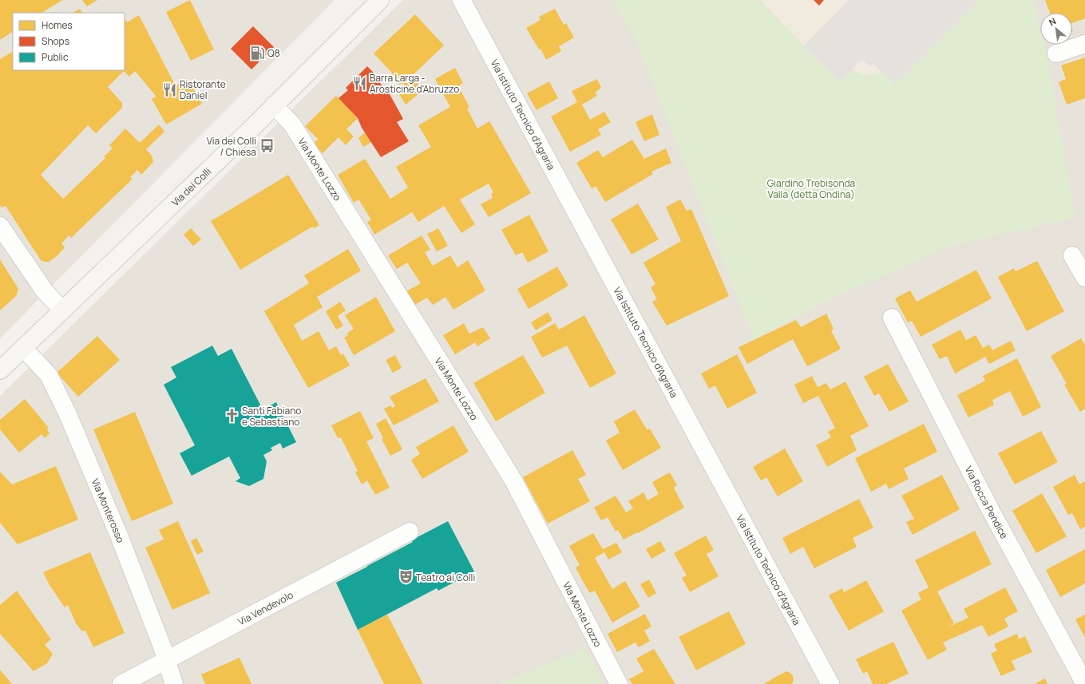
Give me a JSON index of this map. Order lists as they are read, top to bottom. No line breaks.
{"streets":{"main road":["Via dei Colli"],"street":["Via Istituto Tecnico d'Agraria","Via Monte Lozzo","Via Rocca Pendice","Via Monterosso","Via Vendevolo"]},"crossings":[["Via Monte Lozzo","Via dei Colli"],["Via dei Colli","Via Monterosso"],["Via Monterosso","Via Vendevolo"]],"parks":["Giardino Trebisonda Valla (detta Ondina)"],"places":{"fuel station":["Q8"],"restaurant":["Barra Larga - Arosticine d'Abruzzo","Ristorante Daniel"],"bus stop":["Via dei Colli / Chiesa"],"church":["Santi Fabiano e Sebastiano"],"theatre":["Teatro ai Colli"]},"legend":["Homes","Shops","Public"],"north":"top left"}
